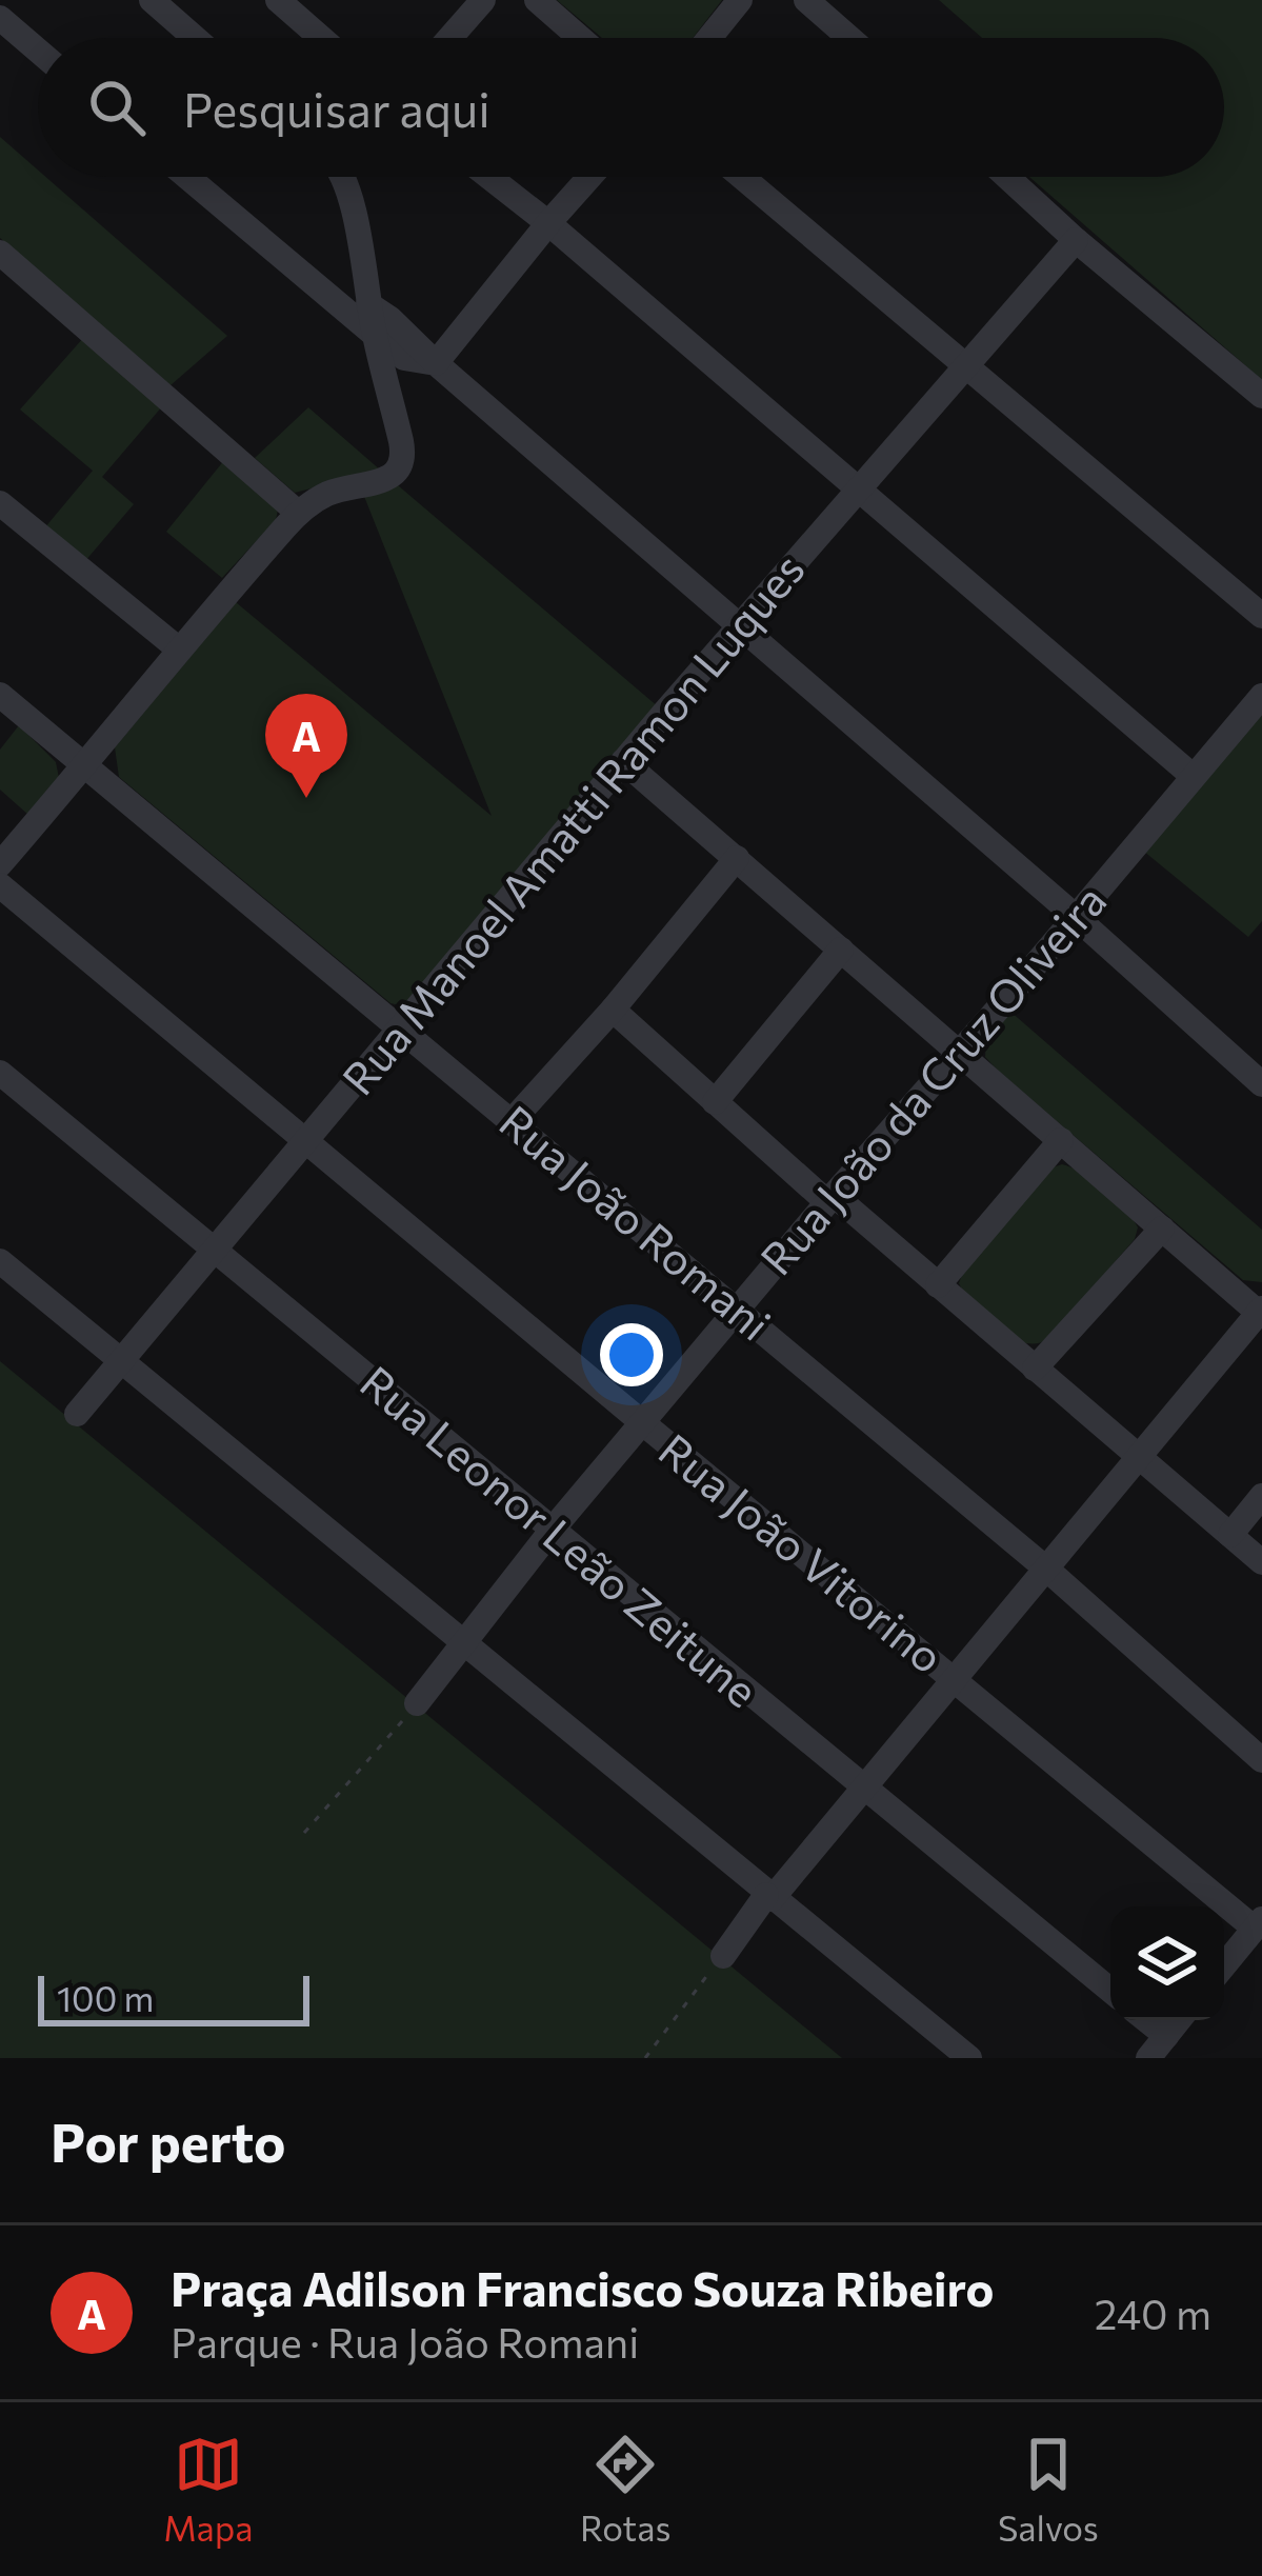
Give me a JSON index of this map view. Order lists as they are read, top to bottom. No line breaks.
{"streets":{"street":["Rua Manoel Amatti Ramon Luques","Rua João da Cruz Oliveira","Rua João Romani","Rua Leonor Leão Zeitune","Rua João Vitorino"]},"crossings":[["Rua Manoel Amatti Ramon Luques","Rua João Romani"],["Rua Manoel Amatti Ramon Luques","Rua Leonor Leão Zeitune"],["Rua Manoel Amatti Ramon Luques","Rua João Vitorino"],["Rua João da Cruz Oliveira","Rua João Romani"],["Rua João da Cruz Oliveira","Rua Leonor Leão Zeitune"],["Rua João da Cruz Oliveira","Rua João Vitorino"]],"scale_bar":"100 m","page":{"search":"Pesquisar aqui","pins":"A","scale":"100 m","heading":"Por perto","list":[{"mark":"A","name":"Praça Adilson Francisco Souza Ribeiro","note":"Parque · Rua João Romani","value":"240 m"}],"nav":["Mapa","Rotas","Salvos"]}}
